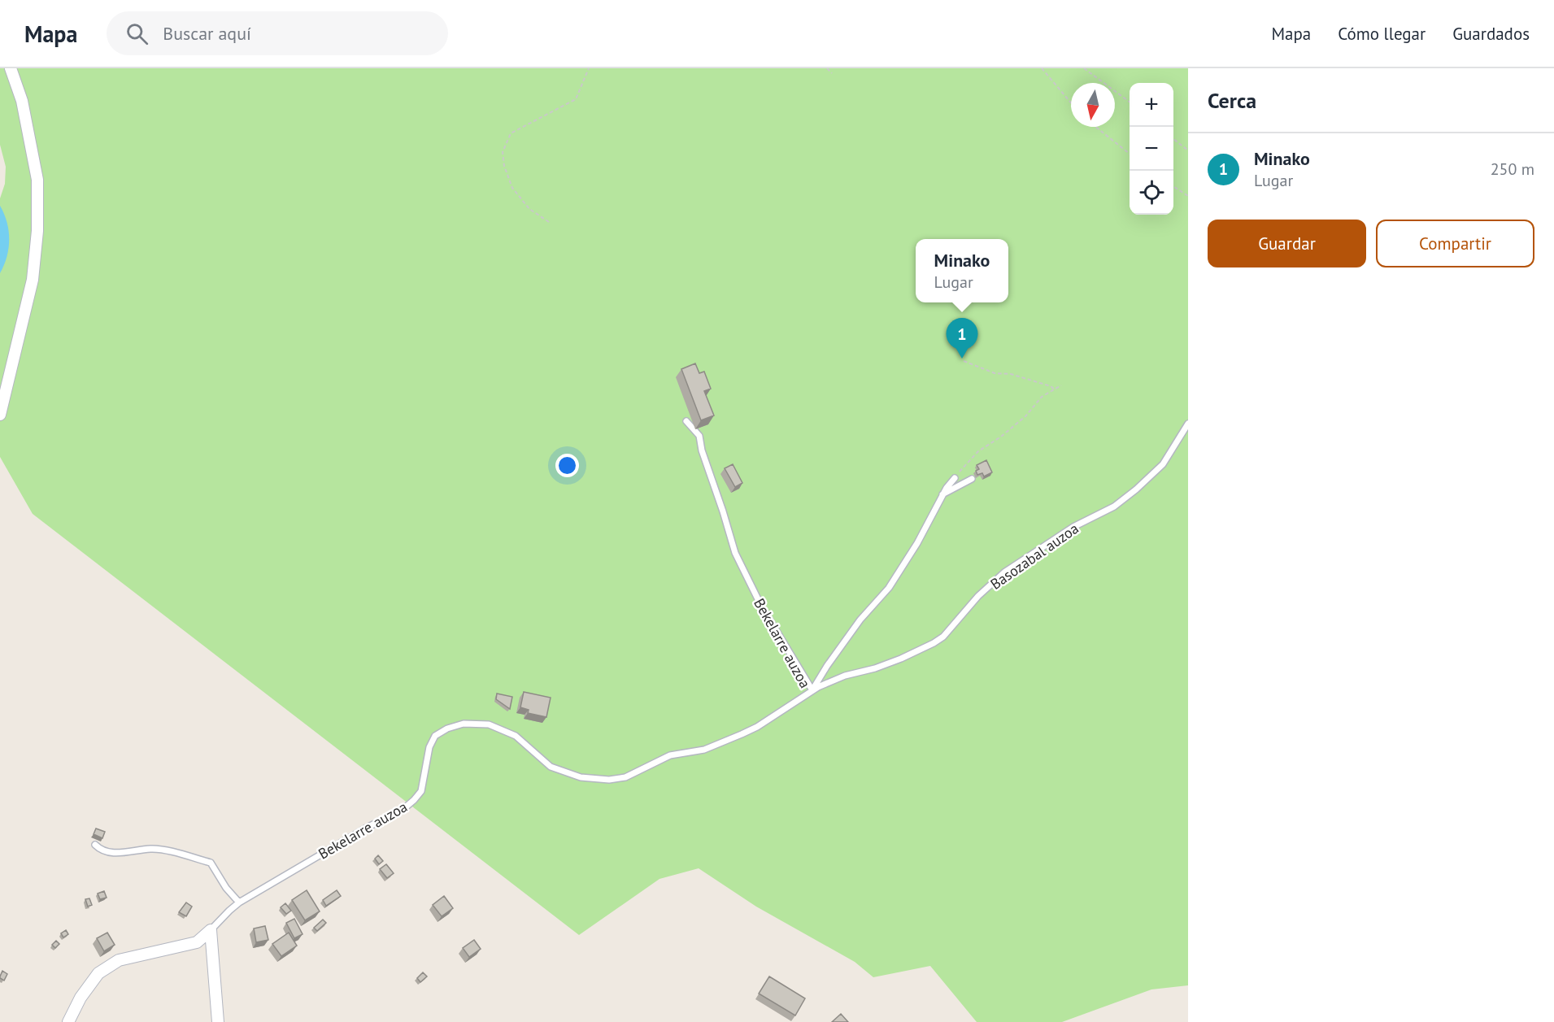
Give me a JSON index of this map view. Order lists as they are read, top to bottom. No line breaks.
{"streets":{"street":["Bekelarre auzoa"],"lane":["Basozabal auzoa"]},"crossings":[["Basozabal auzoa","Bekelarre auzoa"]],"north":"bottom","page":{"header":"Mapa","search":"Buscar aquí","nav":["Mapa","Cómo llegar","Guardados"],"heading":"Cerca","map_buttons":["+","−"],"list":[{"mark":"1","name":"Minako","note":"Lugar","value":"250 m"}],"buttons":["Guardar","Compartir"],"popup":["Minako","Lugar"],"pins":"1"}}
